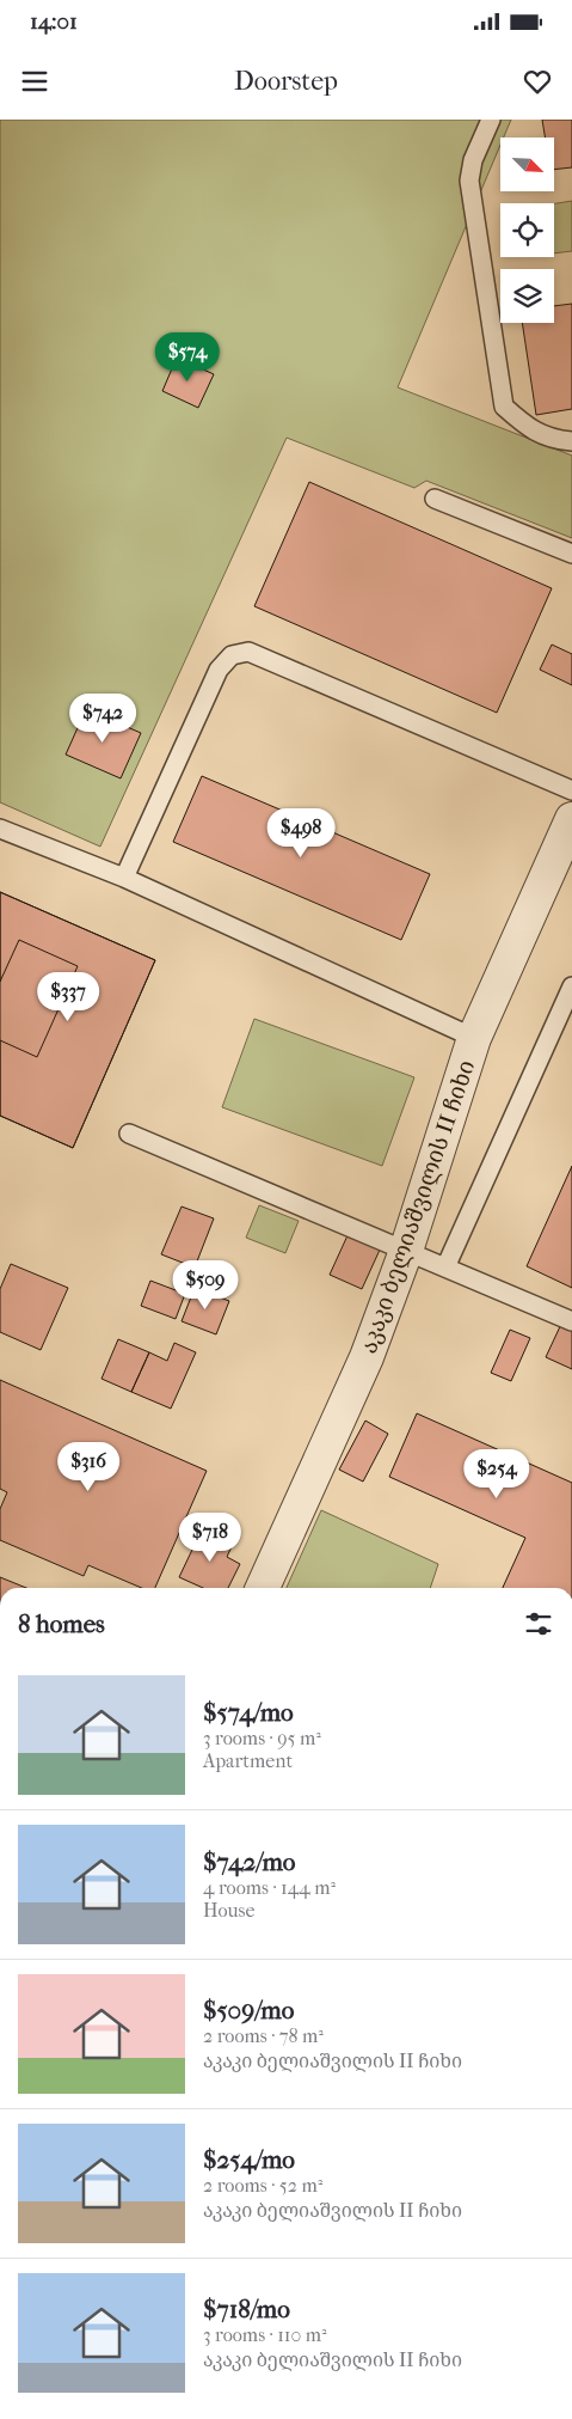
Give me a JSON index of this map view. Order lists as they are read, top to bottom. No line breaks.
{"streets":{"street":["აკაკი ბელიაშვილის II ჩიხი"]},"north":"bottom right","page":{"status":"14:01","header":"Doorstep","price":["$574","$742","$498","$337","$509","$316","$254","$718"],"heading":"8 homes","list":[{"name":"$574/mo","note":"3 rooms · 95 m² · Apartment"},{"name":"$742/mo","note":"4 rooms · 144 m² · House"},{"name":"$509/mo","note":"2 rooms · 78 m² · აკაკი ბელიაშვილის II ჩიხი"},{"name":"$254/mo","note":"2 rooms · 52 m² · აკაკი ბელიაშვილის II ჩიხი"},{"name":"$718/mo","note":"3 rooms · 110 m² · აკაკი ბელიაშვილის II ჩიხი"}]}}
